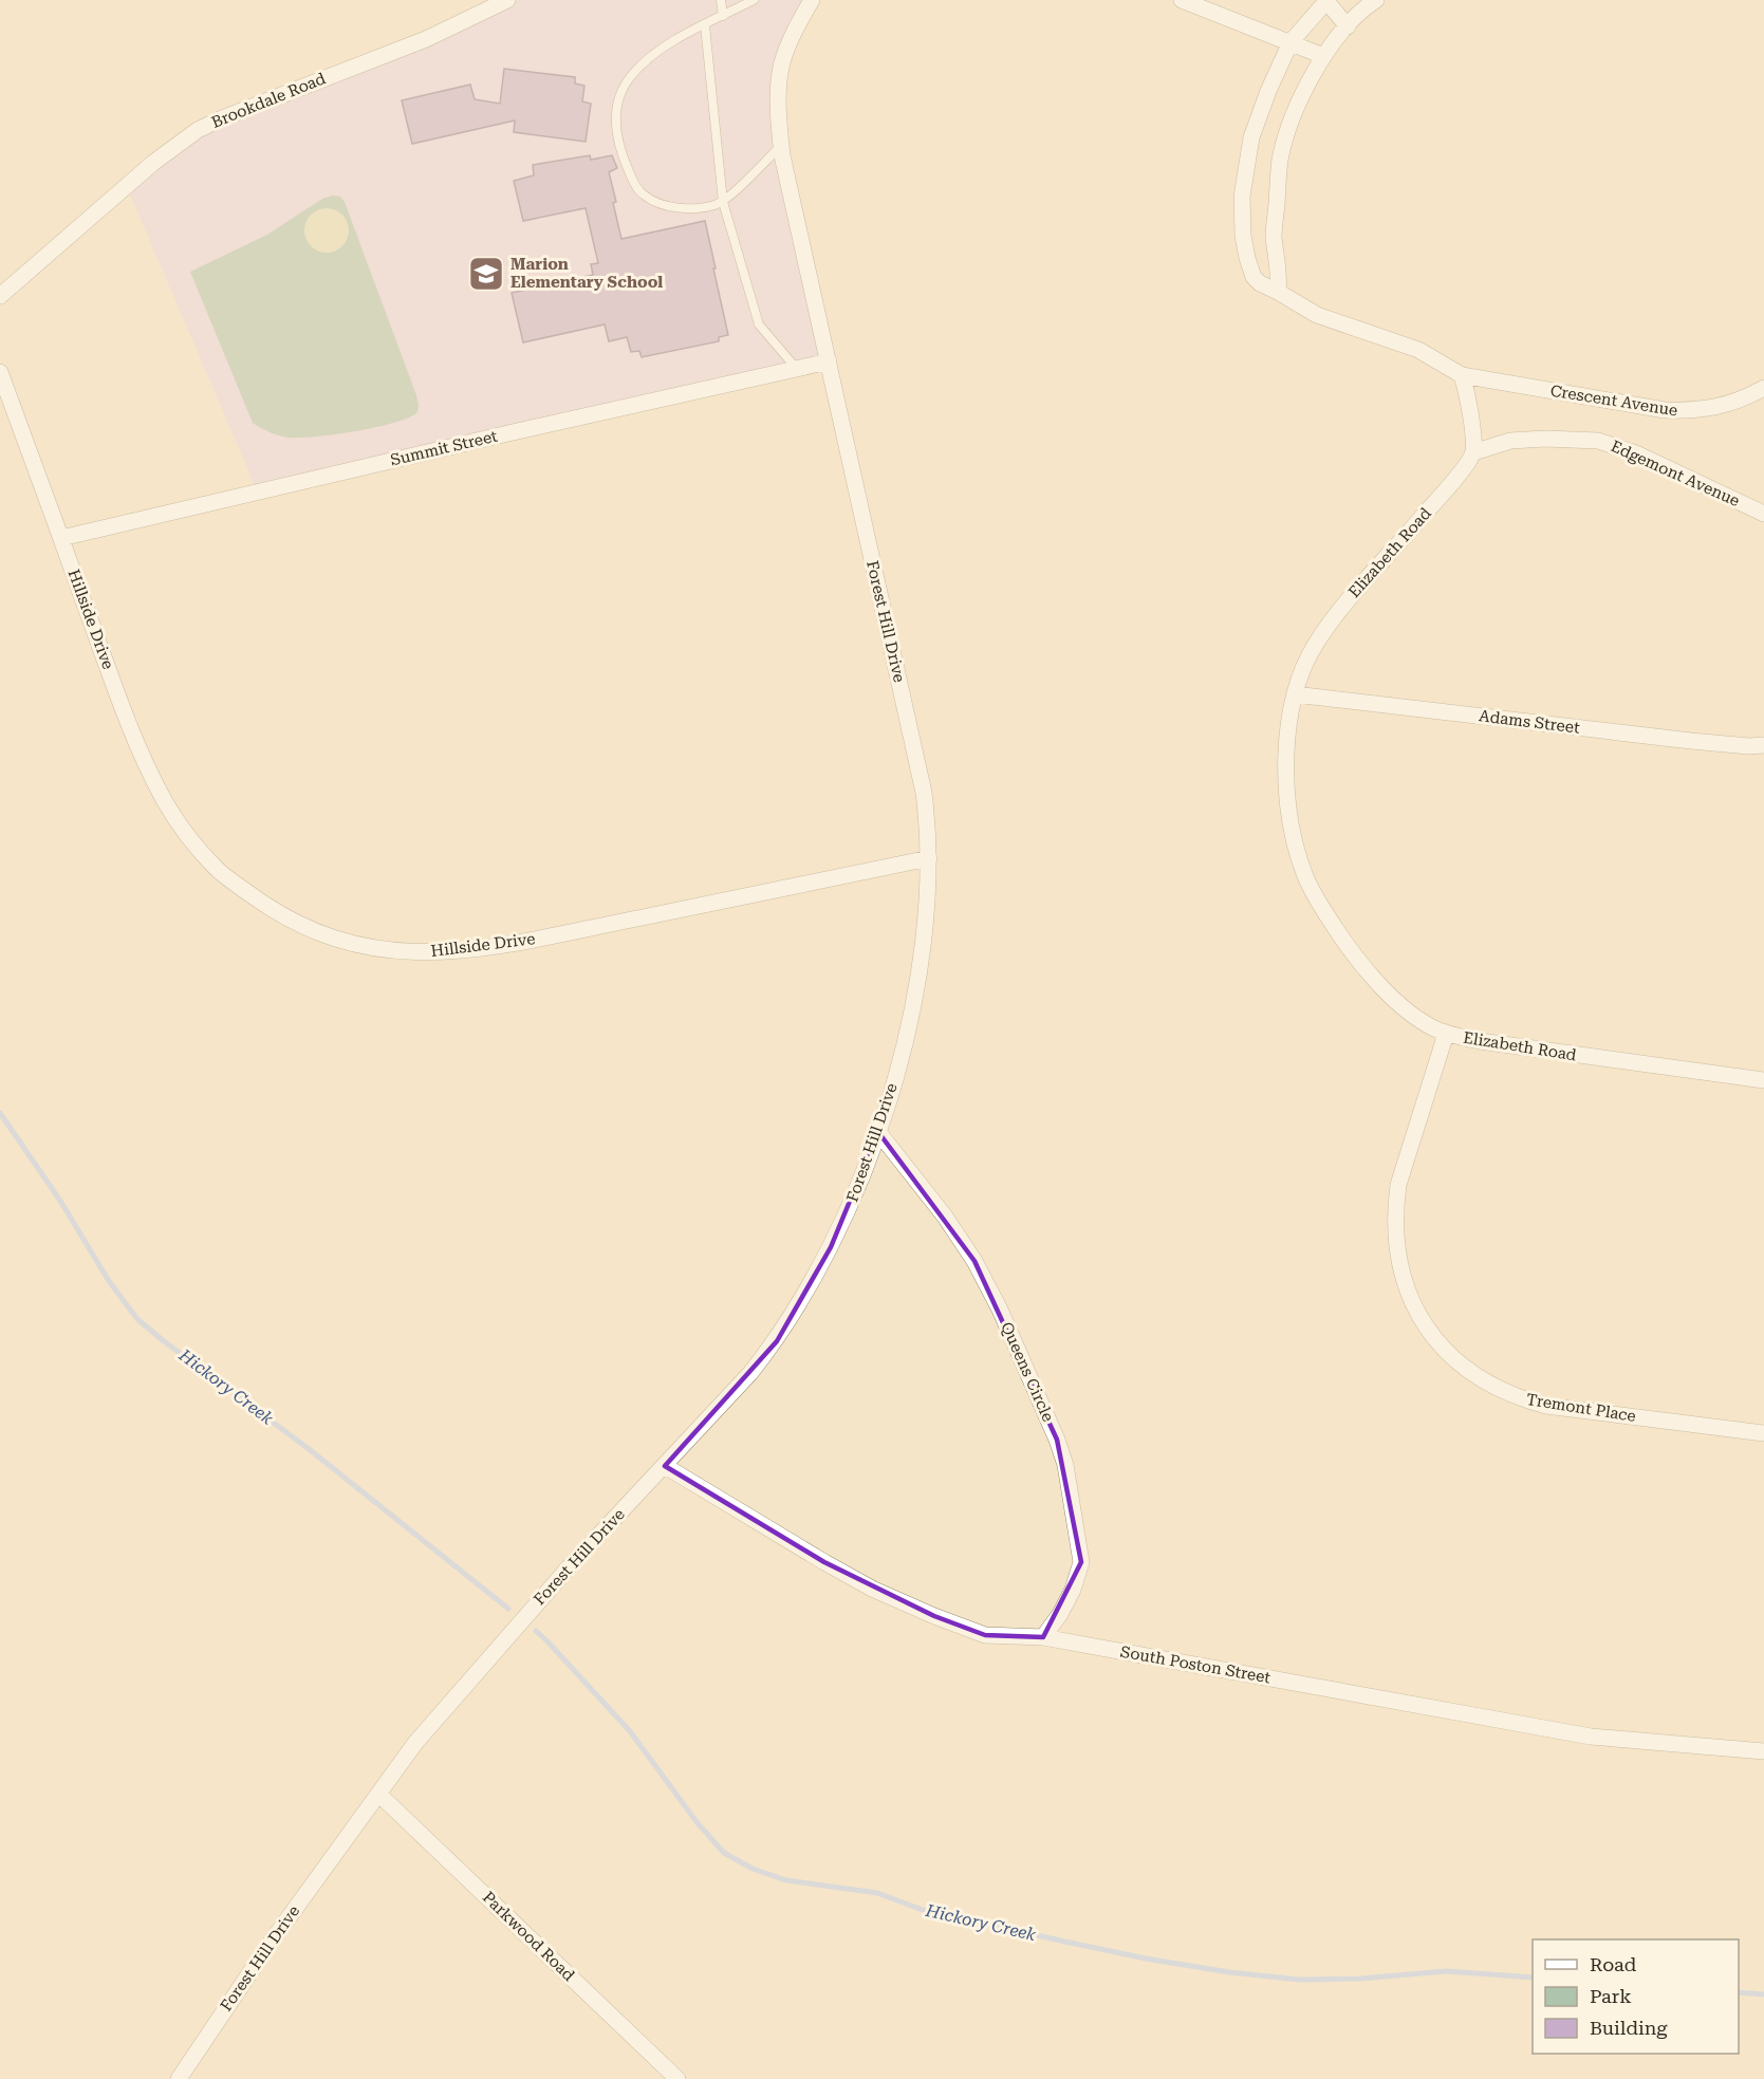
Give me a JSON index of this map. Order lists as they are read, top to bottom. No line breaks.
{"streets":{"street":["Brookdale Road","Crescent Avenue","Summit Street","Edgemont Avenue","Elizabeth Road","Hillside Drive","Forest Hill Drive","Adams Street","Queens Circle","Tremont Place","South Poston Street","Parkwood Road"]},"crossings":[["Summit Street","Hillside Drive"],["Summit Street","Forest Hill Drive"],["Edgemont Avenue","Elizabeth Road"],["Elizabeth Road","Adams Street"],["Elizabeth Road","Tremont Place"],["Hillside Drive","Forest Hill Drive"],["Forest Hill Drive","Queens Circle"],["Forest Hill Drive","South Poston Street"],["Forest Hill Drive","Parkwood Road"],["Queens Circle","South Poston Street"]],"water":["Hickory Creek"],"places":{"school or university":["Marion Elementary School"]},"legend":["Road","Park","Building"]}
